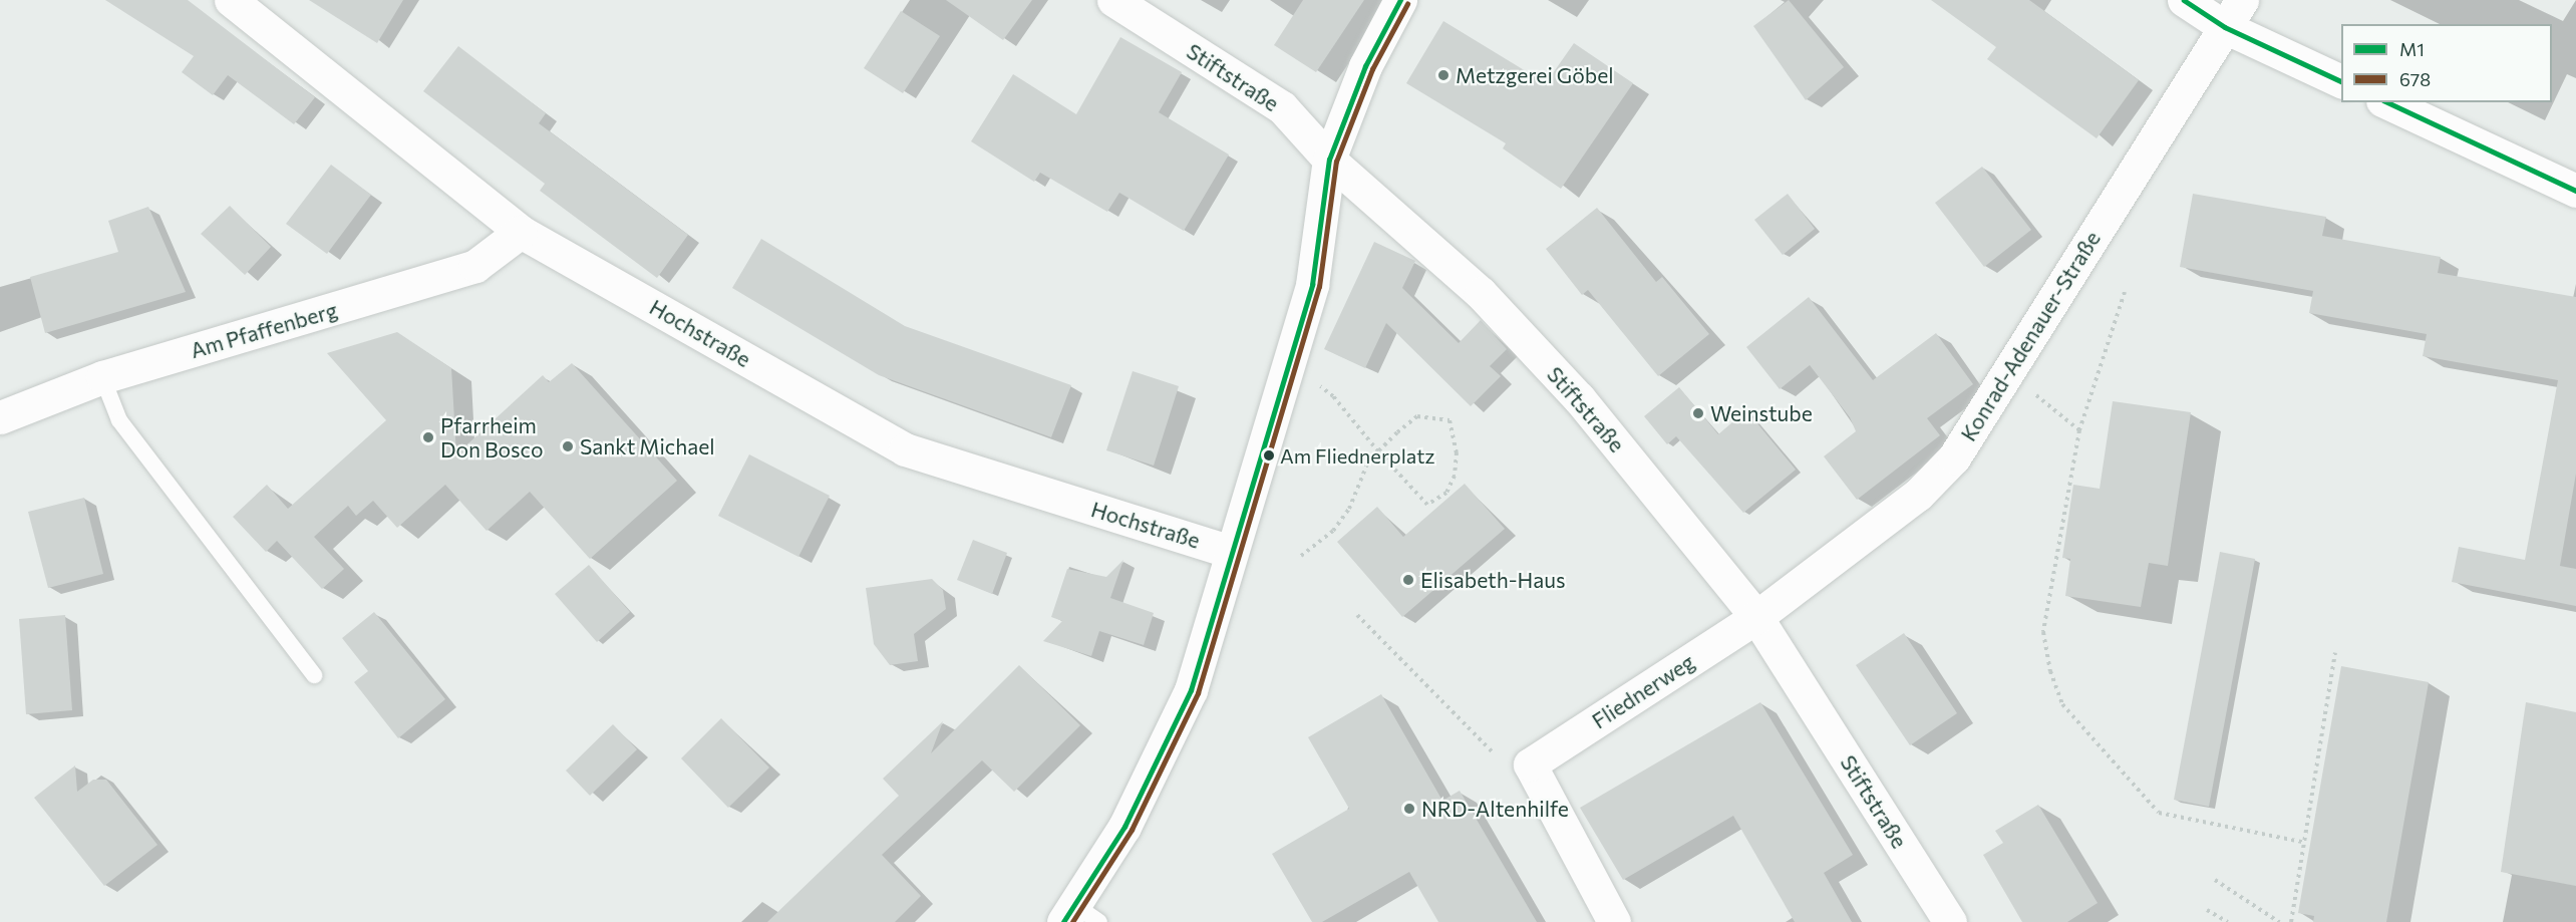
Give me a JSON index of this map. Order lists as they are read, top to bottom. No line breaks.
{"streets":{"street":["Stiftstraße","Am Pfaffenberg","Hochstraße","Konrad-Adenauer-Straße","Fliednerweg"]},"crossings":[["Stiftstraße","Konrad-Adenauer-Straße"],["Stiftstraße","Fliednerweg"],["Am Pfaffenberg","Hochstraße"],["Konrad-Adenauer-Straße","Fliednerweg"]],"places":["Metzgerei Göbel","Weinstube","Pfarrheim Don Bosco","Sankt Michael","Am Fliednerplatz","Elisabeth-Haus","NRD-Altenhilfe"],"lines":["transit line M1","transit line 678"],"legend":["M1","678"]}
